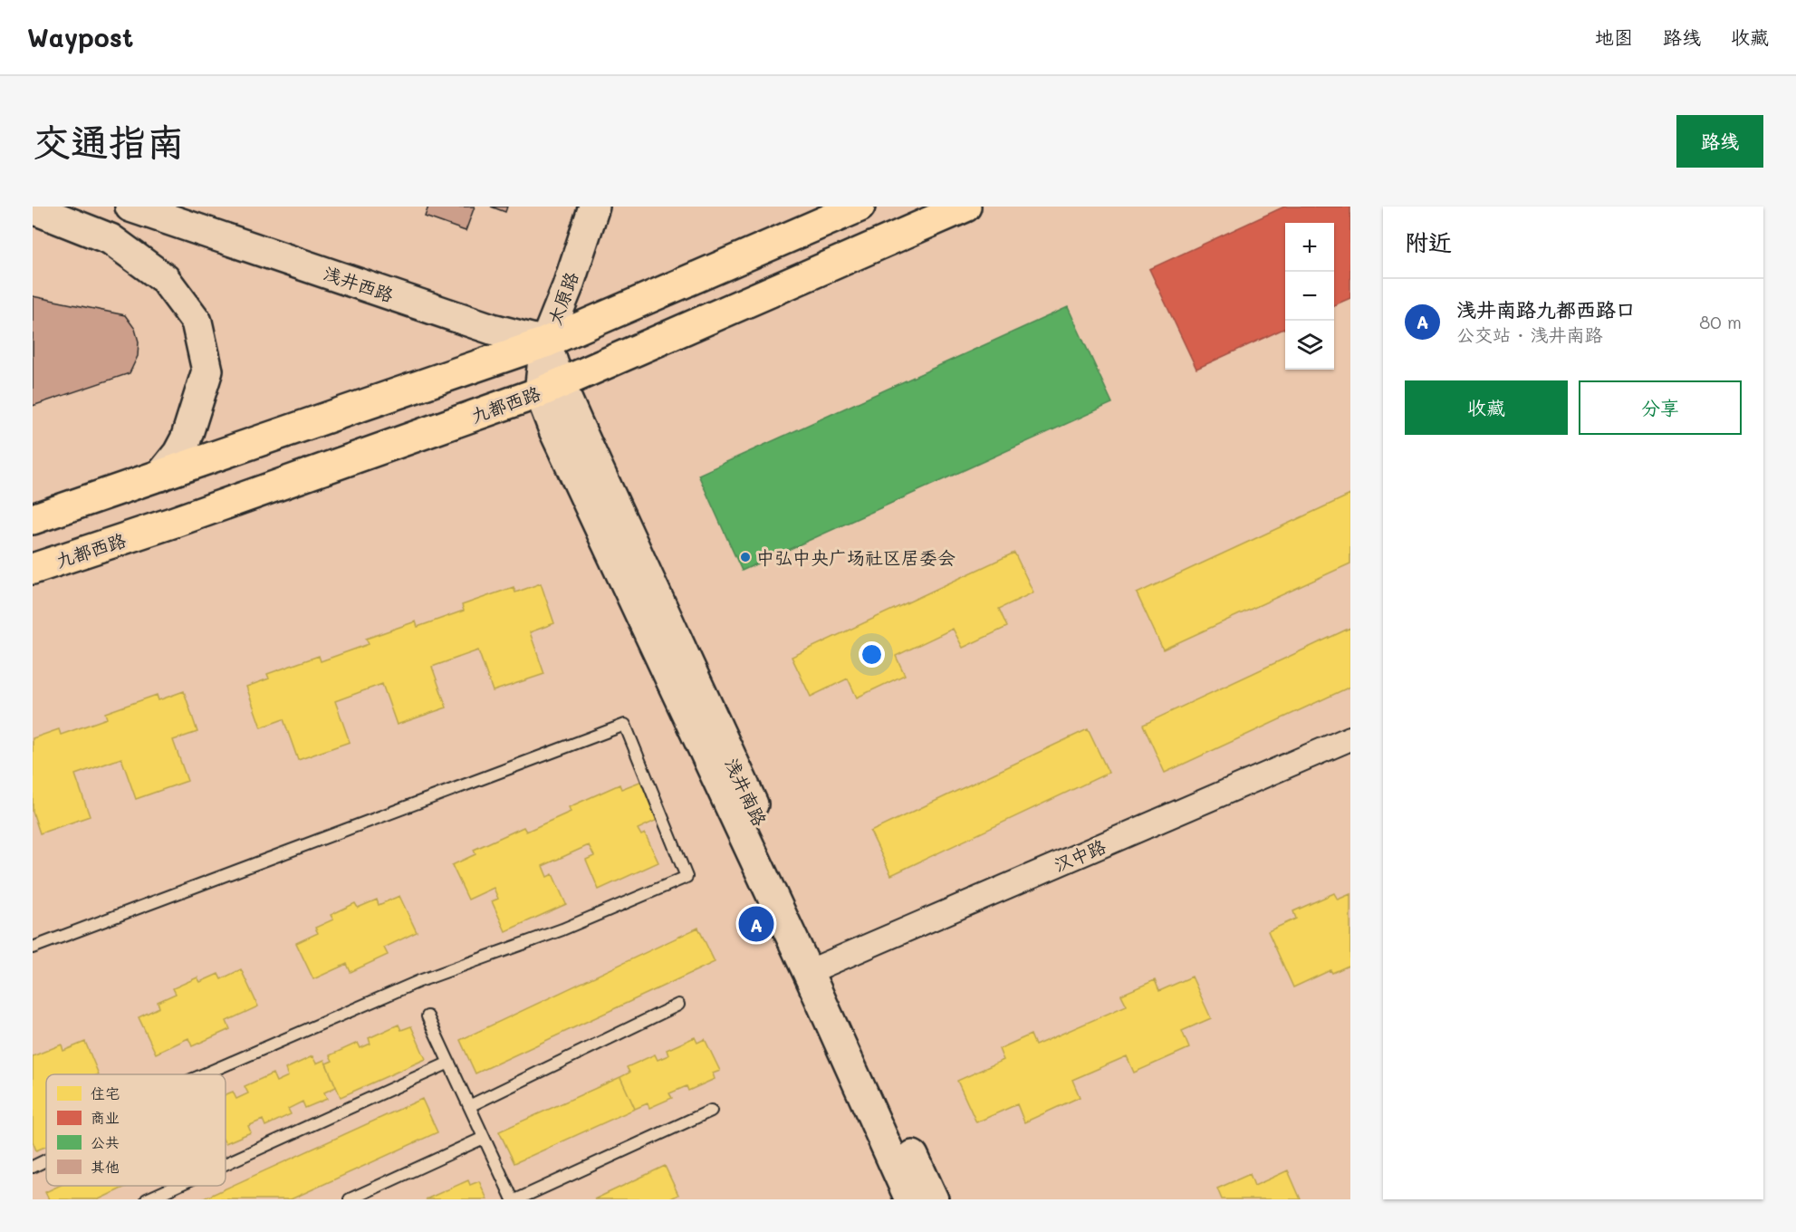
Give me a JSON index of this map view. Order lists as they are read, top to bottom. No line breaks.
{"streets":{"main road":["九都西路"],"street":["浅井西路","太原路","浅井南路","汉中路"]},"crossings":[["浅井西路","太原路"],["太原路","九都西路"],["太原路","浅井南路"],["九都西路","浅井南路"],["浅井南路","汉中路"]],"places":["中弘中央广场社区居委会"],"legend":["住宅","商业","公共","其他"],"page":{"header":"Waypost","nav":["地图","路线","收藏"],"buttons":["路线",["收藏","分享"]],"title":"交通指南","heading":"附近","map_buttons":["+","−"],"list":[{"mark":"A","name":"浅井南路九都西路口","note":"公交站 · 浅井南路","value":"80 m"}],"pins":"A"}}
